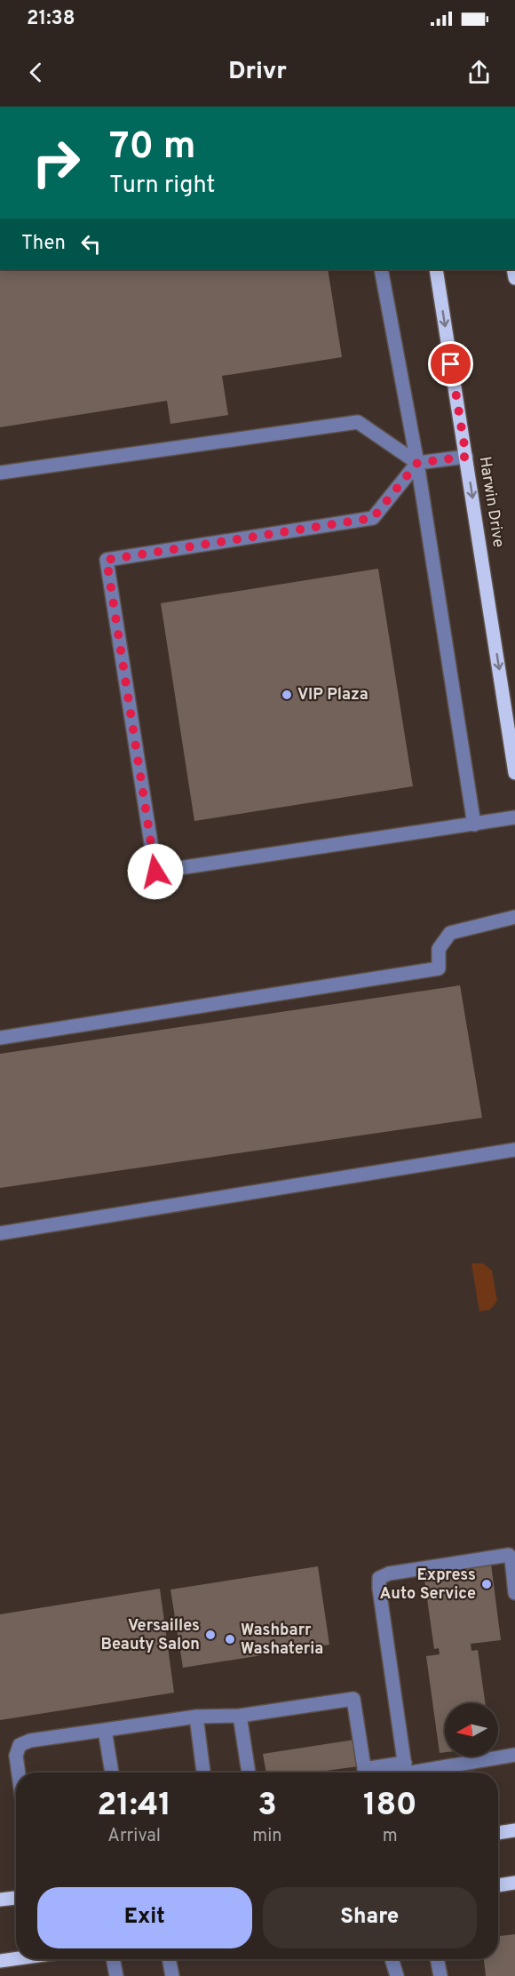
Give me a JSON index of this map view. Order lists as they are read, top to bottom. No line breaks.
{"streets":{"main road":["Harwin Drive"]},"one_way":["Harwin Drive"],"places":["VIP Plaza","Express Auto Service","Versailles Beauty Salon","Washbarr Washateria"],"north":"left","page":{"status":"21:38","header":"Drivr","turn":["70 m","Turn right"],"then":"Then","eta":["21:41","Arrival","3","min","180","m"],"buttons":["Exit","Share"]}}
